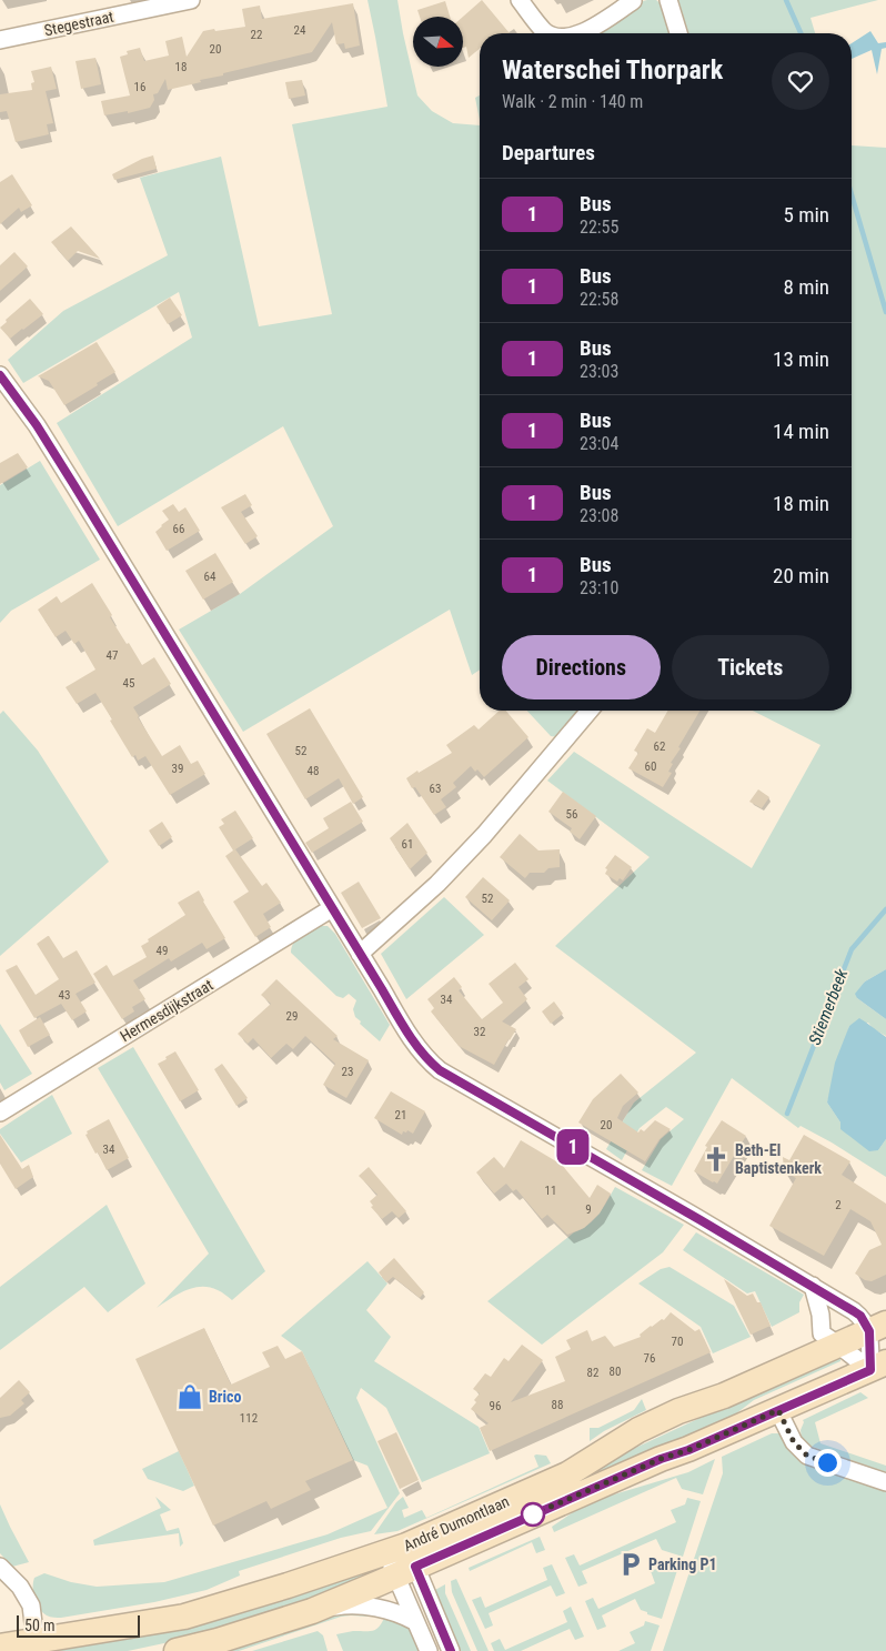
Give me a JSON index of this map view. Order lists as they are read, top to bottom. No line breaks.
{"streets":{"main road":["André Dumontlaan"],"street":["Stegestraat","Hermesdijkstraat"]},"water":["Stiemerbeek"],"places":{"church":["Beth-El Baptistenkerk"],"shop":["Brico"],"parking":["Parking P1"]},"lines":["bus line 1"],"house_numbers":["24","22","20","18","16","66","64","47","45","62","52","60","39","48","63","56","61","52","49","43","34","29","32","23","21","20","34","11","2","9","70","76","80","82","88","96","112"],"scale_bar":"50 m","north":"right","page":{"on_map":"1","heading":[["Waterschei Thorpark","Walk · 2 min · 140 m"],"Departures"],"list":[{"mark":"1","name":"Bus","note":"22:55","value":"5 min"},{"mark":"1","name":"Bus","note":"22:58","value":"8 min"},{"mark":"1","name":"Bus","note":"23:03","value":"13 min"},{"mark":"1","name":"Bus","note":"23:04","value":"14 min"},{"mark":"1","name":"Bus","note":"23:08","value":"18 min"},{"mark":"1","name":"Bus","note":"23:10","value":"20 min"}],"buttons":["Directions","Tickets"],"scale":"50 m"}}
